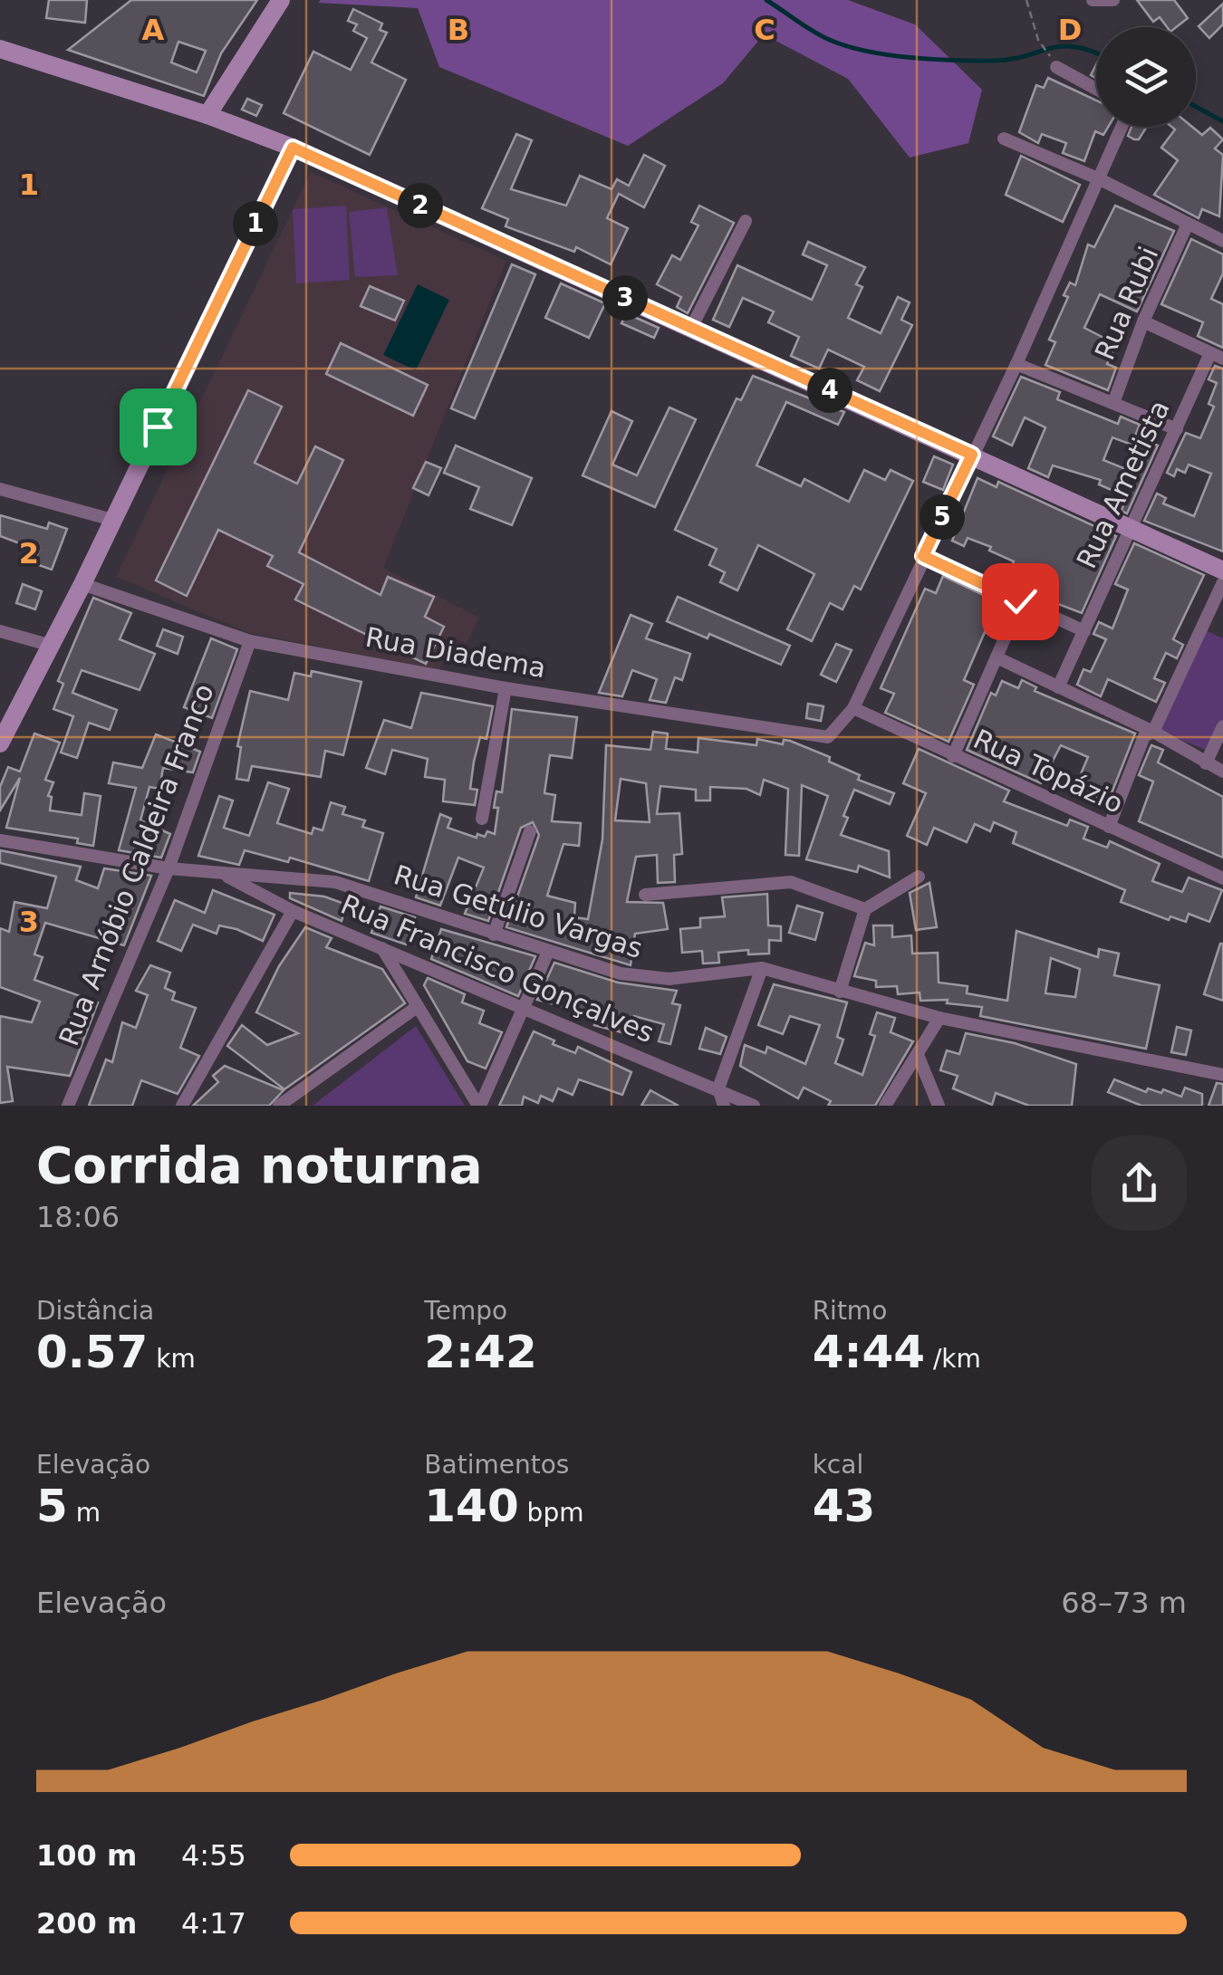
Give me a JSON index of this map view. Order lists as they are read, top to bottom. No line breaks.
{"streets":{"street":["Rua Rubi","Rua Ametista","Rua Diadema","Rua Topázio","Rua Arnóbio Caldeira Franco","Rua Getúlio Vargas","Rua Francisco Gonçalves"]},"crossings":[["Rua Diadema","Rua Topázio"],["Rua Diadema","Rua Arnóbio Caldeira Franco"],["Rua Arnóbio Caldeira Franco","Rua Getúlio Vargas"],["Rua Getúlio Vargas","Rua Francisco Gonçalves"]],"page":{"pins":["2","1","3","4","5"],"heading":["Corrida noturna","18:06"],"stats":[["Distância","0.57 km"],["Tempo","2:42"],["Ritmo","4:44 /km"],["Elevação","5 m"],["Batimentos","140 bpm"],["kcal","43"]],"chart":["Elevação","68–73 m"],"list":[{"name":"100 m","note":"4:55"},{"name":"200 m","note":"4:17"}]},"grid":{"columns":["A","B","C","D"],"rows":["1","2","3"]}}
